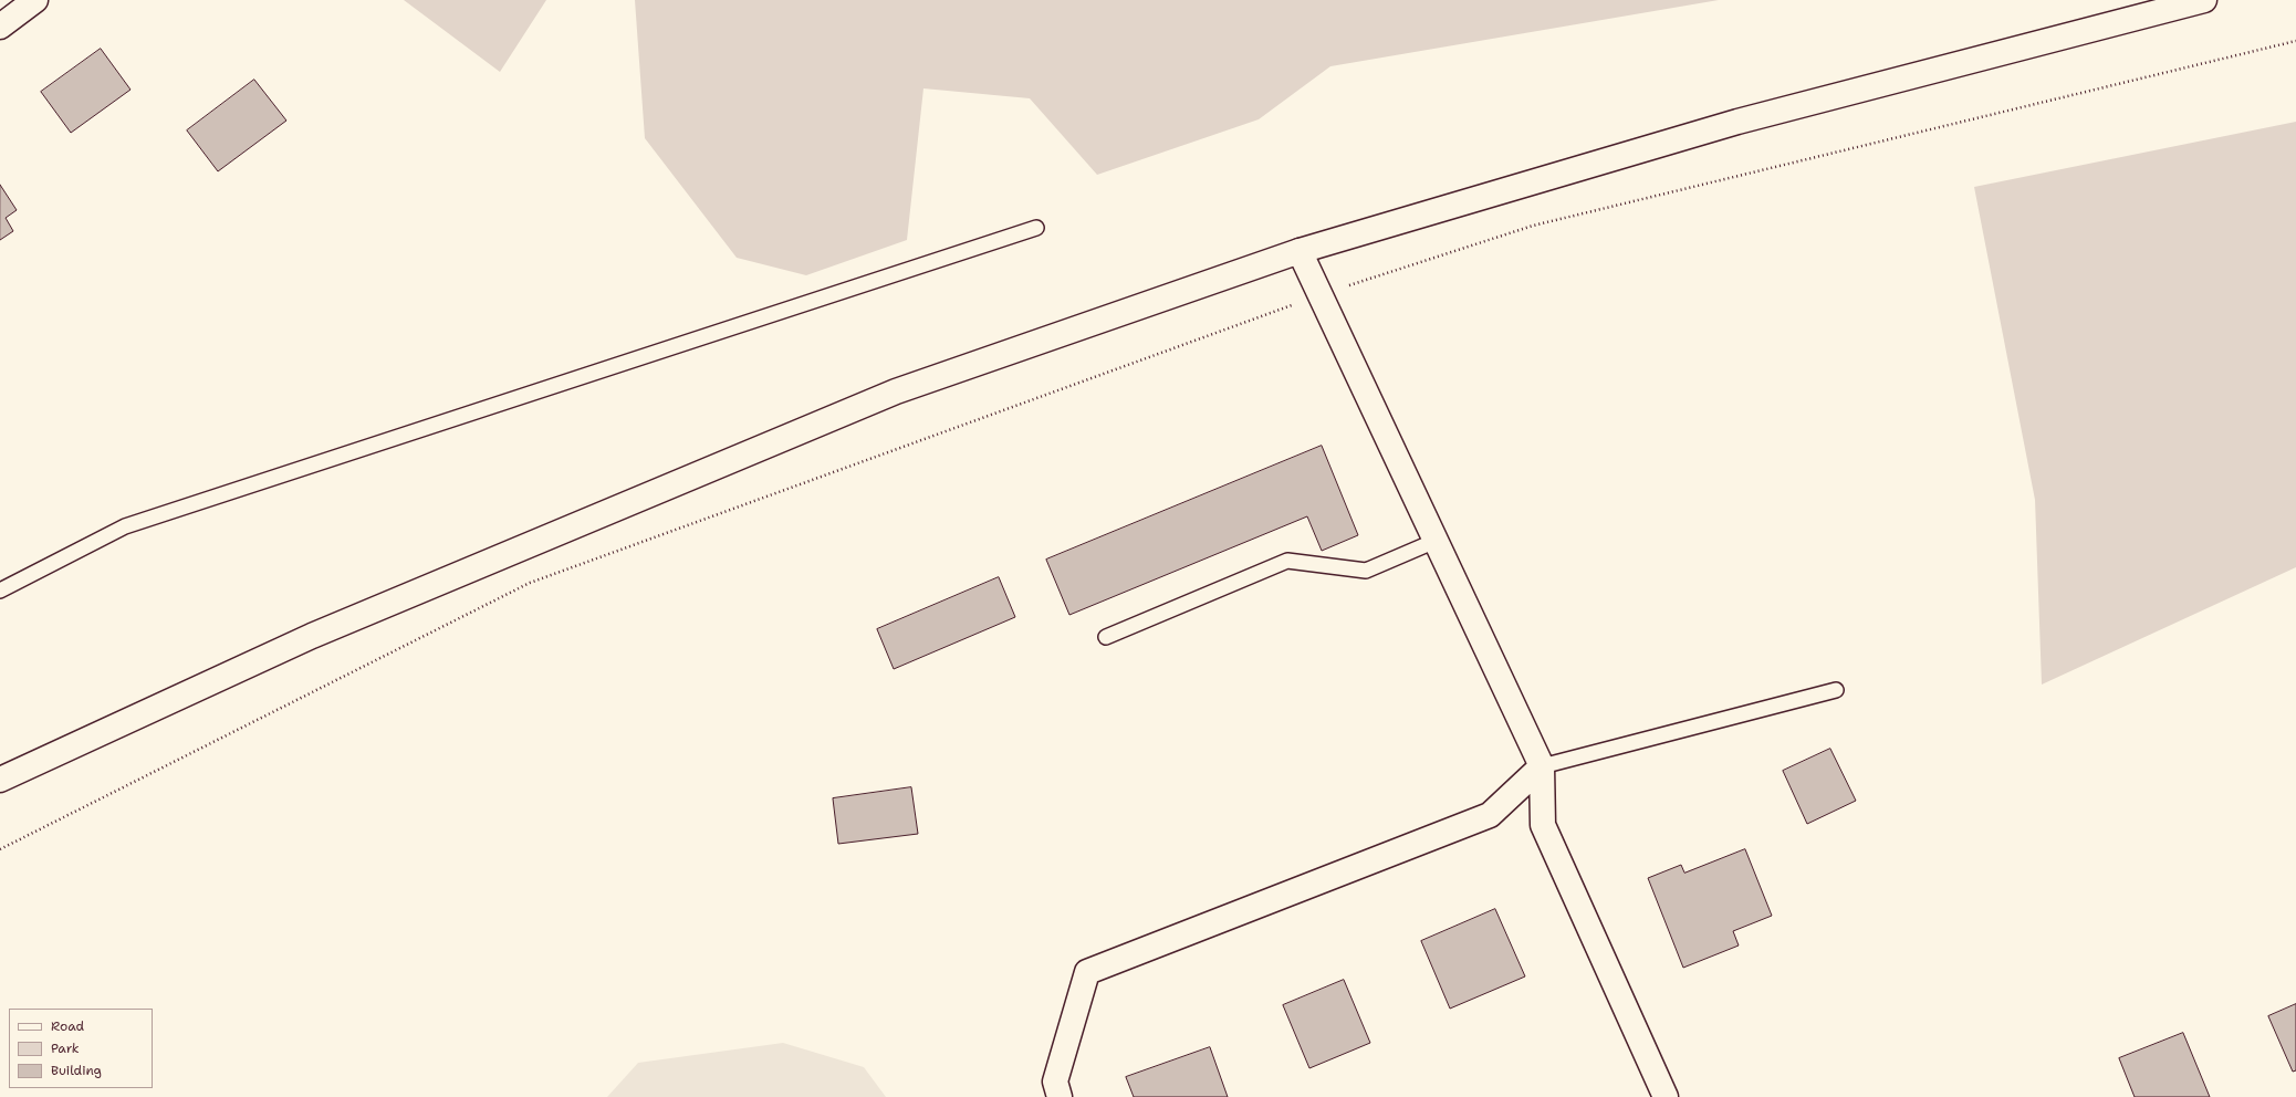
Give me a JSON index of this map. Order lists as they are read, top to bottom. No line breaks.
{"legend":["Road","Park","Building"]}
